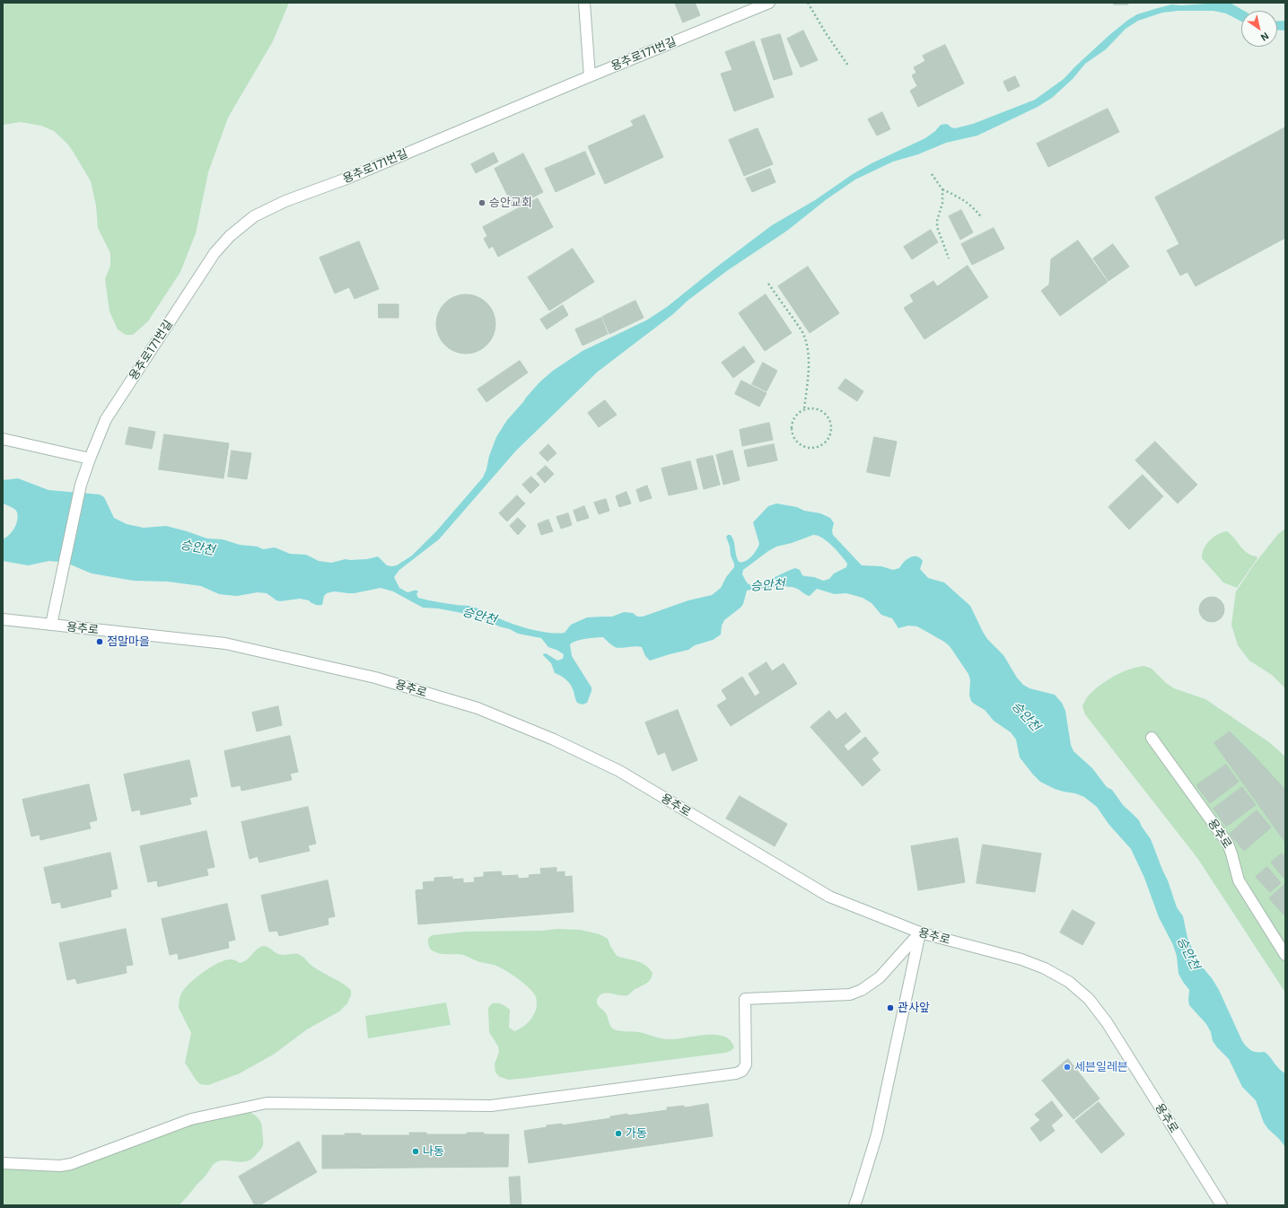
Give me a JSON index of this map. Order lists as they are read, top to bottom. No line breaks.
{"streets":{"street":["용추로171번길","용추로"]},"crossings":[["용추로171번길","용추로"]],"water":["승안천"],"places":["승안교회","점말마을","관사앞","세븐일레븐","가동","나동"],"north":"bottom right"}
